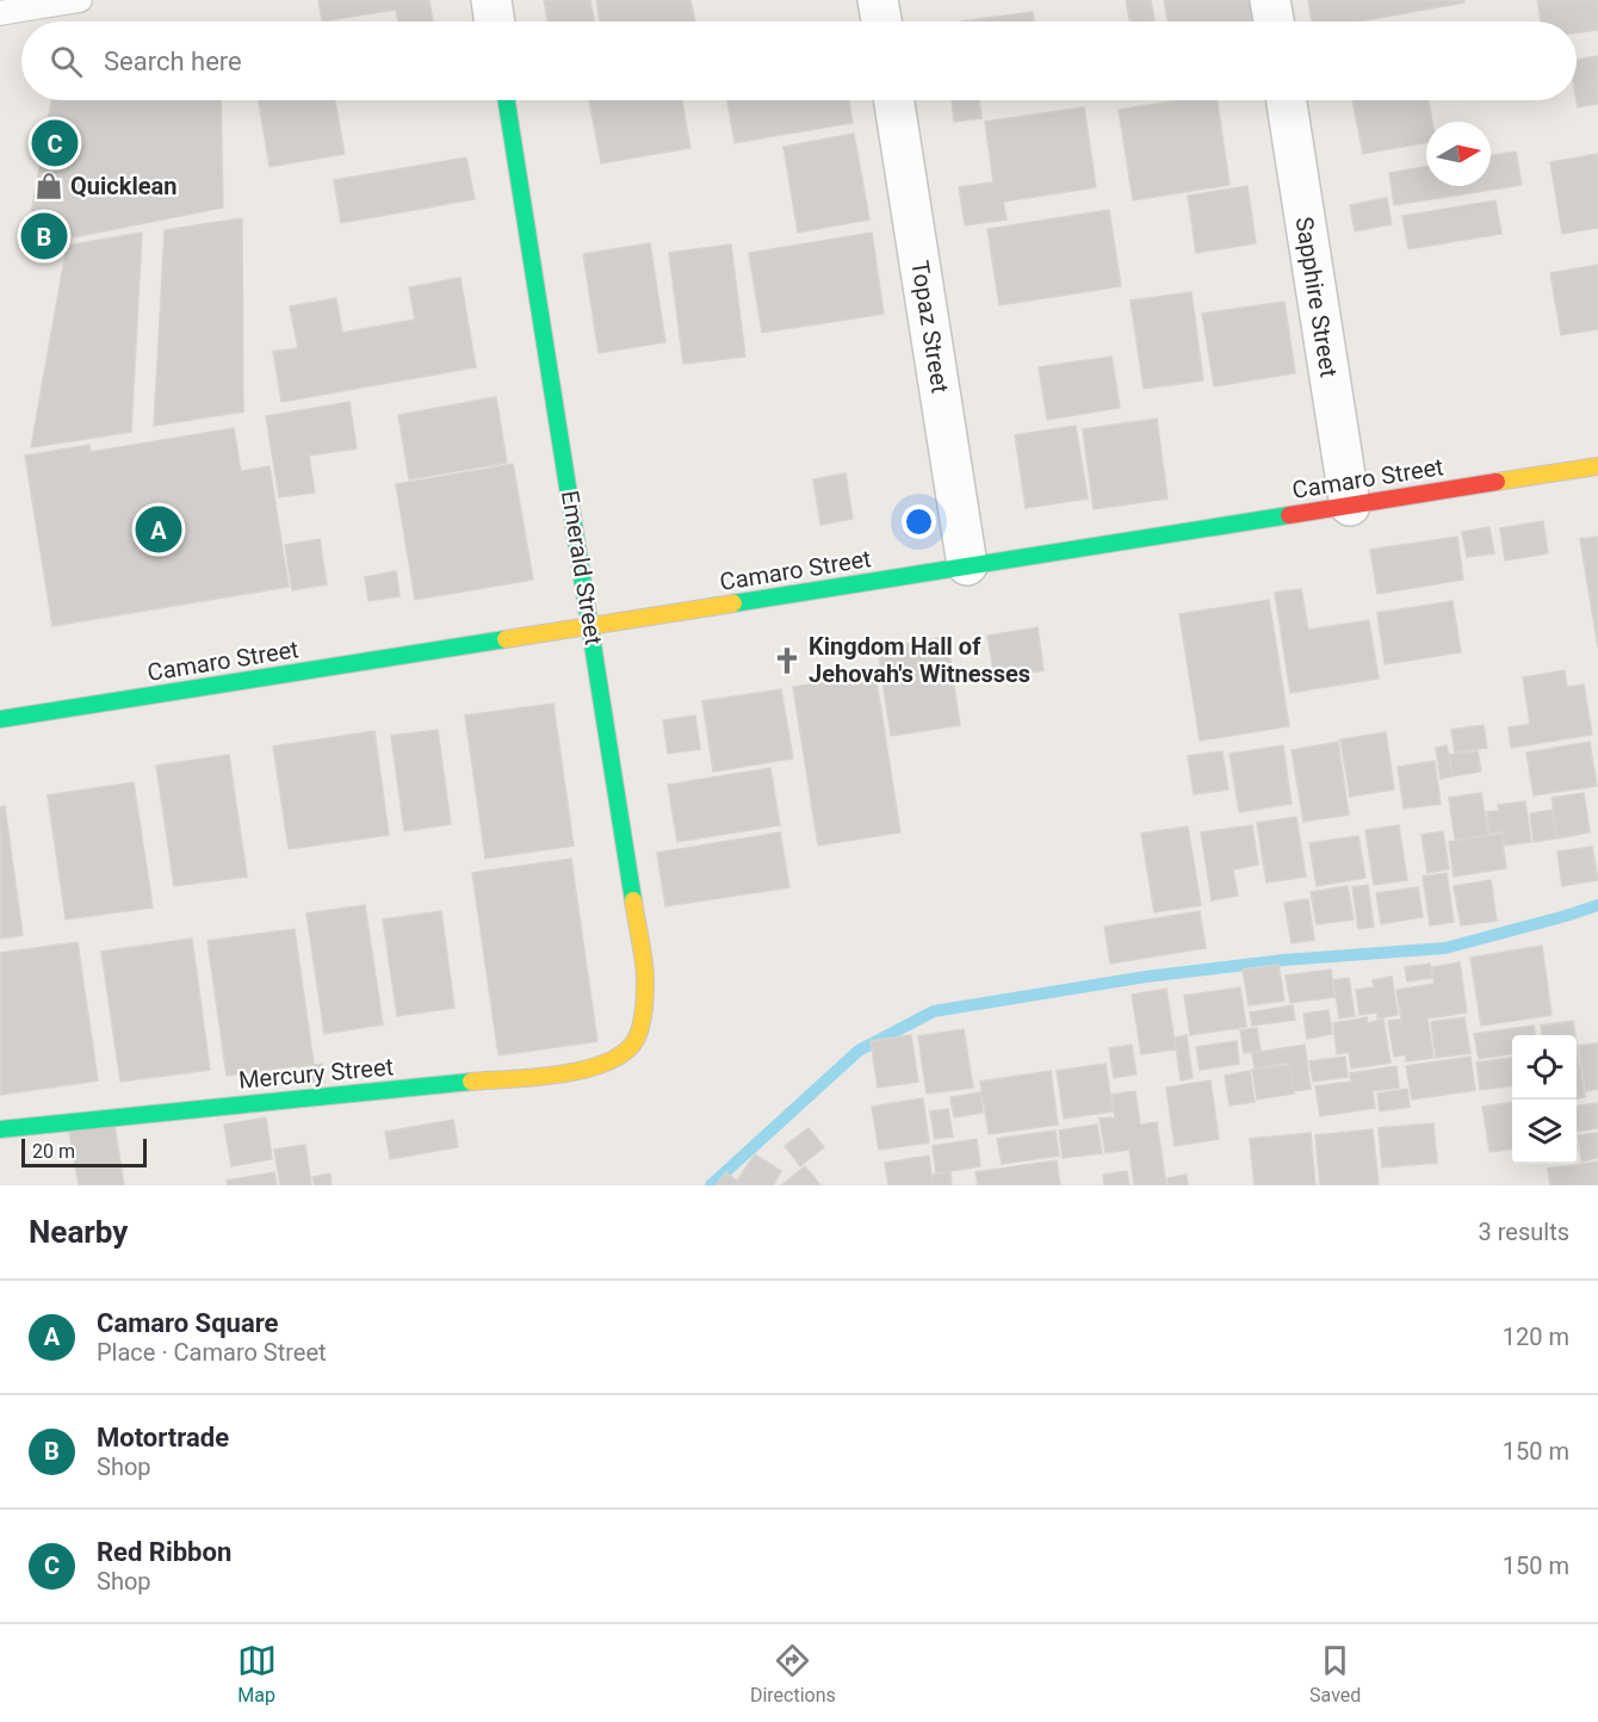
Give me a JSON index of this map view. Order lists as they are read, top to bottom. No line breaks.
{"streets":{"street":["Sapphire Street","Topaz Street","Camaro Street","Emerald Street","Mercury Street"]},"crossings":[["Sapphire Street","Camaro Street"],["Topaz Street","Camaro Street"],["Camaro Street","Emerald Street"],["Emerald Street","Mercury Street"]],"places":{"shop":["Quicklean"],"church":["Kingdom Hall of Jehovah's Witnesses"]},"scale_bar":"20 m","north":"right","page":{"search":"Search here","pins":["C","B","A"],"scale":"20 m","heading":["Nearby","3 results"],"list":[{"mark":"A","name":"Camaro Square","note":"Place · Camaro Street","value":"120 m"},{"mark":"B","name":"Motortrade","note":"Shop","value":"150 m"},{"mark":"C","name":"Red Ribbon","note":"Shop","value":"150 m"}],"nav":["Map","Directions","Saved"]}}
